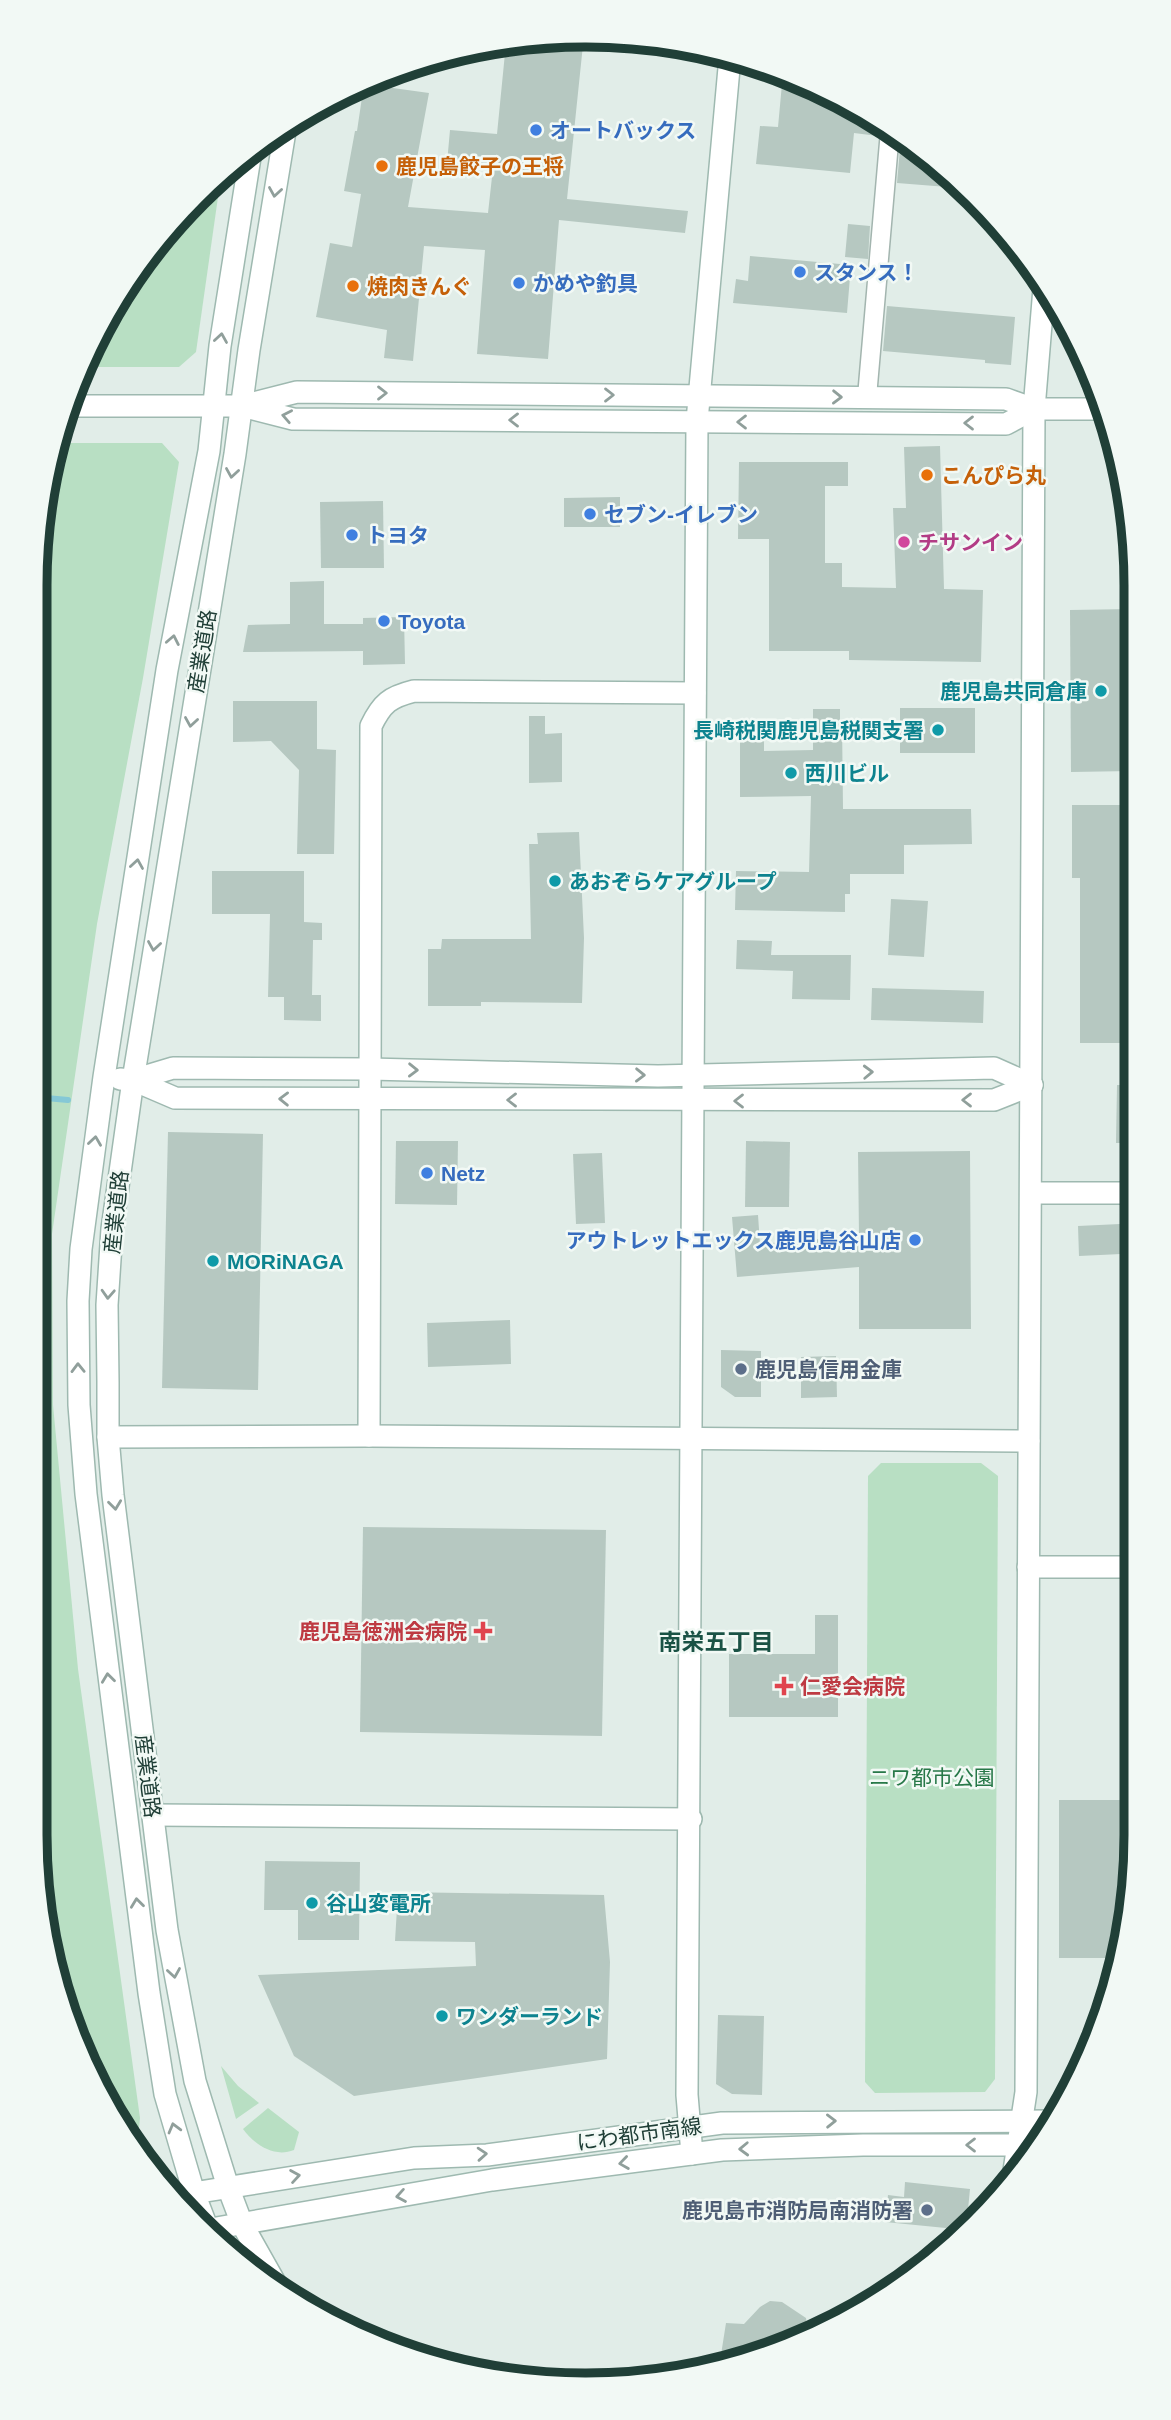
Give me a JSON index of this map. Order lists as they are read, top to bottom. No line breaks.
{"streets":{"street":["産業道路","にわ都市南線"]},"crossings":[["産業道路","にわ都市南線"]],"districts":["南栄五丁目"],"parks":["ニワ都市公園"],"places":{"other":["オートバックス","鹿児島餃子の王将","スタンス！","かめや釣具","焼肉きんぐ","こんぴら丸","セブン-イレブン","トヨタ","チサンイン","Toyota","鹿児島共同倉庫","長崎税関鹿児島税関支署","西川ビル","あおぞらケアグループ","Netz","アウトレットエックス鹿児島谷山店","MORiNAGA","鹿児島信用金庫","谷山変電所","ワンダーランド","鹿児島市消防局南消防署"],"health":["鹿児島徳洲会病院","仁愛会病院"]}}
